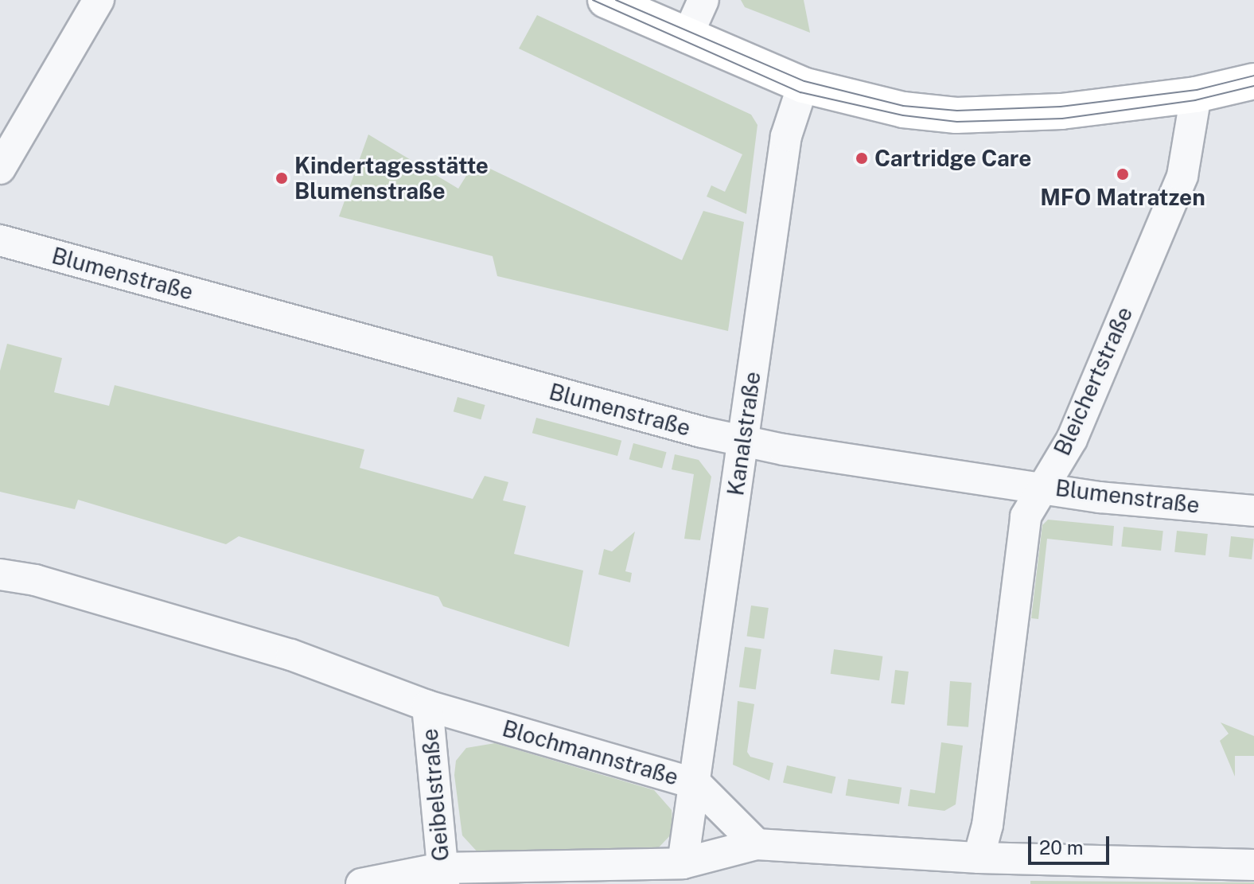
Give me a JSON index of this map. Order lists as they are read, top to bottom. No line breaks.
{"streets":{"street":["Blumenstraße","Bleichertstraße","Kanalstraße","Blochmannstraße","Geibelstraße"]},"crossings":[["Blumenstraße","Bleichertstraße"],["Blumenstraße","Kanalstraße"],["Kanalstraße","Blochmannstraße"],["Blochmannstraße","Geibelstraße"]],"places":["Cartridge Care","MFO Matratzen","Kindertagesstätte Blumenstraße"],"scale_bar":"20 m"}
